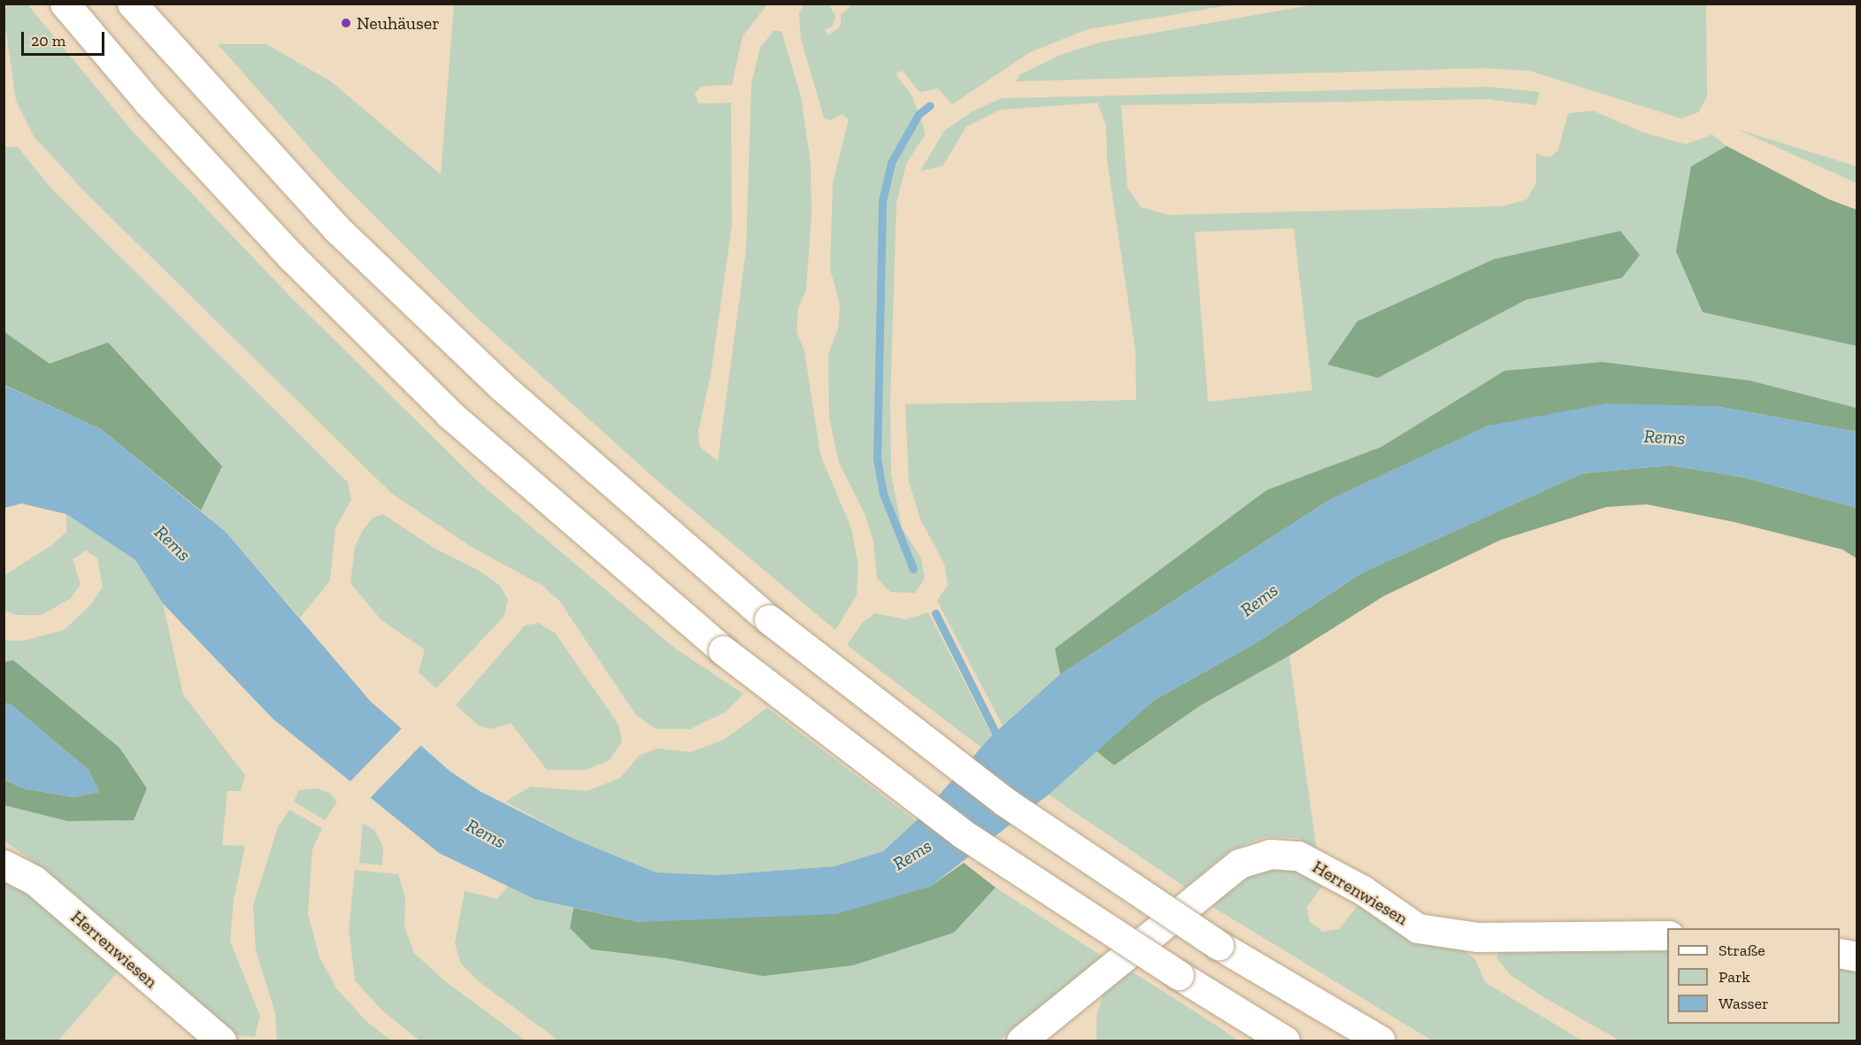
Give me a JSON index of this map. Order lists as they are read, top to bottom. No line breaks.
{"streets":{"main road":["Herrenwiesen"]},"water":["Rems"],"places":["Neuhäuser"],"legend":["Straße","Park","Wasser"],"scale_bar":"20 m"}
